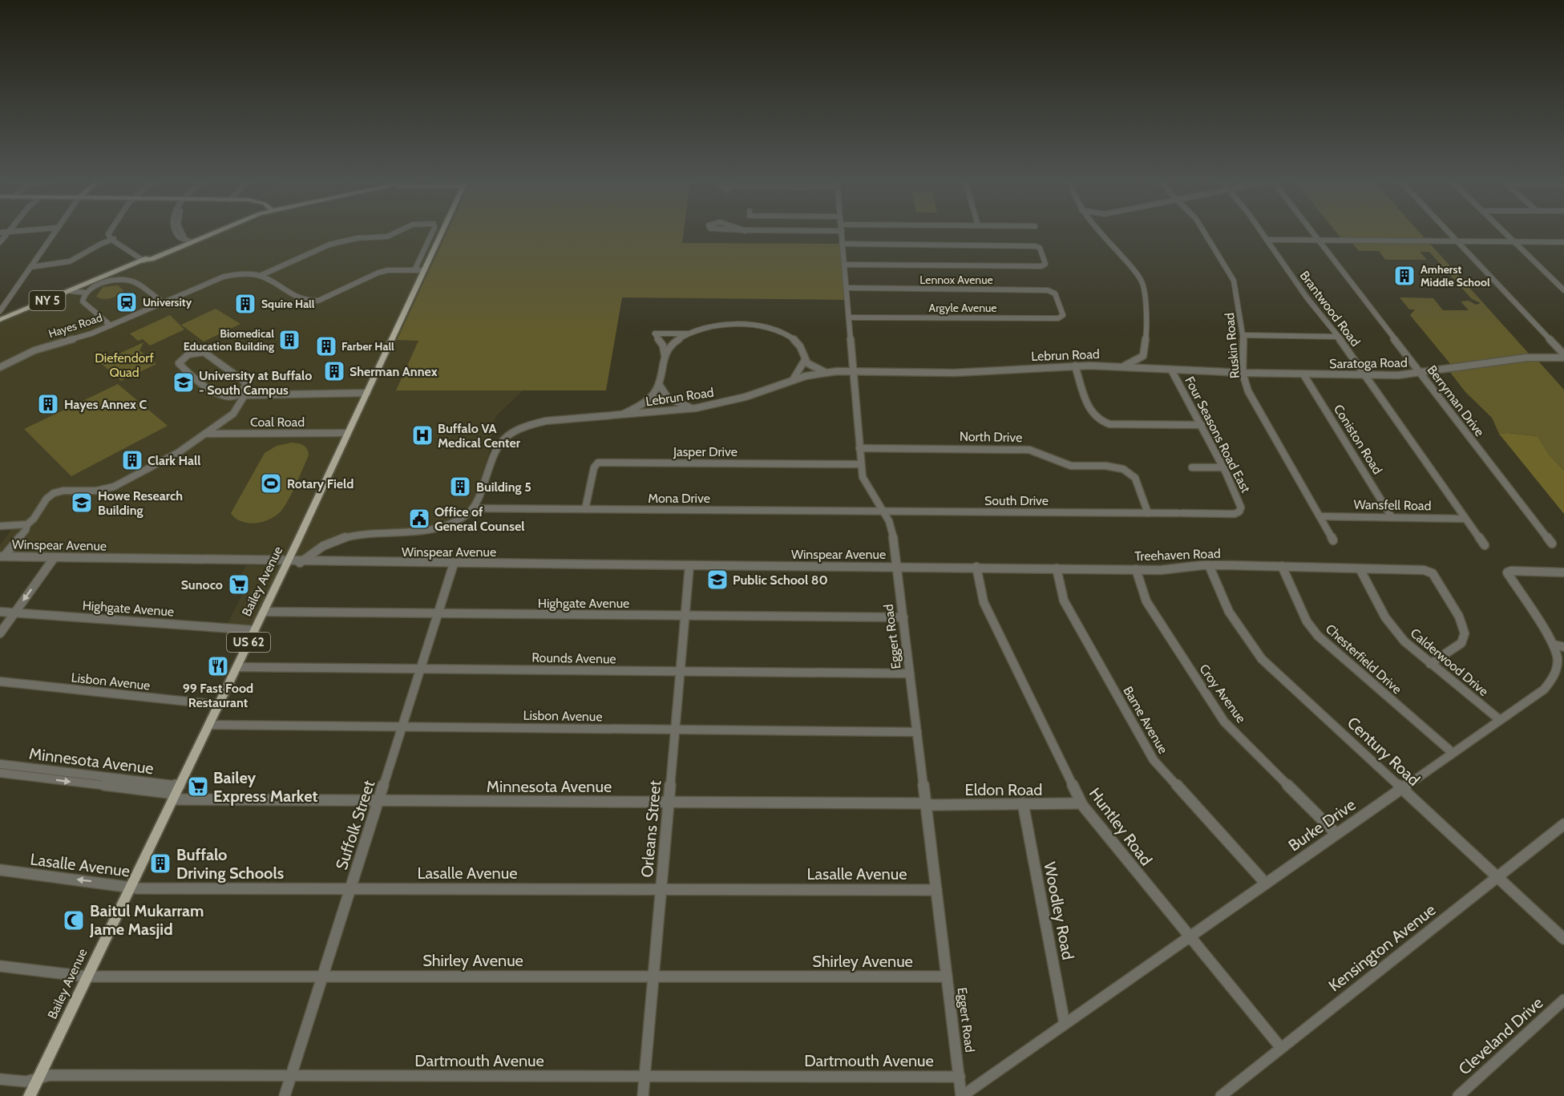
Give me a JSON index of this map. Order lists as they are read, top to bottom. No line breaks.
{"streets":{"main road":["NY 5","Bailey Avenue","US 62"],"street":["Lennox Avenue","Argyle Avenue","Brantwood Road","Hayes Road","Ruskin Road","Lebrun Road","Saratoga Road","Berryman Drive","Coal Road","Four Seasons Road East","North Drive","Coniston Road","Jasper Drive","Mona Drive","South Drive","Wansfell Road","Winspear Avenue","Treehaven Road","Highgate Avenue","Eggert Road","Rounds Avenue","Chesterfield Drive","Calderwood Drive","Lisbon Avenue","Croy Avenue","Bame Avenue","Century Road","Minnesota Avenue","Eldon Road","Suffolk Street","Burke Drive","Huntley Road","Orleans Street","Lasalle Avenue","Woodley Road","Kensington Avenue","Shirley Avenue","Cleveland Drive","Dartmouth Avenue"]},"crossings":[["Lennox Avenue","Argyle Avenue"],["Lennox Avenue","Eggert Road"],["Argyle Avenue","Eggert Road"],["Brantwood Road","Saratoga Road"],["Brantwood Road","Wansfell Road"],["Ruskin Road","Saratoga Road"],["Ruskin Road","Wansfell Road"],["Lebrun Road","Saratoga Road"],["Lebrun Road","Four Seasons Road East"],["Lebrun Road","Mona Drive"],["Lebrun Road","Winspear Avenue"],["Lebrun Road","Eggert Road"],["Saratoga Road","Berryman Drive"],["Saratoga Road","Four Seasons Road East"],["Saratoga Road","Coniston Road"],["Coal Road","Bailey Avenue"],["Four Seasons Road East","North Drive"],["Four Seasons Road East","South Drive"],["North Drive","South Drive"],["North Drive","Eggert Road"],["Coniston Road","Wansfell Road"],["Jasper Drive","Mona Drive"],["Jasper Drive","Eggert Road"],["Mona Drive","South Drive"],["Mona Drive","Eggert Road"],["South Drive","Eggert Road"],["Winspear Avenue","Treehaven Road"],["Winspear Avenue","Bailey Avenue"],["Winspear Avenue","Eggert Road"],["Winspear Avenue","Suffolk Street"],["Winspear Avenue","Orleans Street"],["Treehaven Road","Eggert Road"],["Treehaven Road","Chesterfield Drive"],["Treehaven Road","Calderwood Drive"],["Treehaven Road","Croy Avenue"],["Treehaven Road","Bame Avenue"],["Treehaven Road","Century Road"],["Treehaven Road","Huntley Road"],["Bailey Avenue","Highgate Avenue"],["Bailey Avenue","Rounds Avenue"],["Bailey Avenue","Lisbon Avenue"],["Bailey Avenue","Minnesota Avenue"],["Bailey Avenue","Lasalle Avenue"],["Bailey Avenue","Shirley Avenue"],["Bailey Avenue","Dartmouth Avenue"],["Highgate Avenue","Eggert Road"],["Highgate Avenue","Suffolk Street"],["Highgate Avenue","Orleans Street"],["Eggert Road","Rounds Avenue"],["Eggert Road","Lisbon Avenue"],["Eggert Road","Minnesota Avenue"],["Eggert Road","Eldon Road"],["Eggert Road","Burke Drive"],["Eggert Road","Lasalle Avenue"],["Eggert Road","Shirley Avenue"],["Eggert Road","Dartmouth Avenue"],["Rounds Avenue","Suffolk Street"],["Rounds Avenue","Orleans Street"],["Chesterfield Drive","Burke Drive"],["Calderwood Drive","Burke Drive"],["Lisbon Avenue","Suffolk Street"],["Lisbon Avenue","Orleans Street"],["Croy Avenue","Burke Drive"],["Bame Avenue","Burke Drive"],["Century Road","Burke Drive"],["Century Road","Kensington Avenue"],["Minnesota Avenue","Eldon Road"],["Minnesota Avenue","Suffolk Street"],["Minnesota Avenue","Orleans Street"],["Eldon Road","Huntley Road"],["Eldon Road","Woodley Road"],["Suffolk Street","Lasalle Avenue"],["Suffolk Street","Shirley Avenue"],["Suffolk Street","Dartmouth Avenue"],["Burke Drive","Huntley Road"],["Burke Drive","Woodley Road"],["Huntley Road","Kensington Avenue"],["Orleans Street","Lasalle Avenue"],["Orleans Street","Shirley Avenue"],["Orleans Street","Dartmouth Avenue"]],"parks":["Diefendorf Quad"],"places":{"building":["Amherst Middle School","Squire Hall","Biomedical Education Building","Farber Hall","Sherman Annex","Hayes Annex C","Clark Hall","Building 5","Buffalo Driving Schools"],"station":["University"],"school or university":["University at Buffalo - South Campus","Howe Research Building","Public School 80"],"hospital":["Buffalo VA Medical Center"],"sports":["Rotary Field"],"public building":["Office of General Counsel"],"supermarket":["Sunoco","Bailey Express Market"],"restaurant":["99 Fast Food Restaurant"],"mosque":["Baitul Mukarram Jame Masjid"]}}
